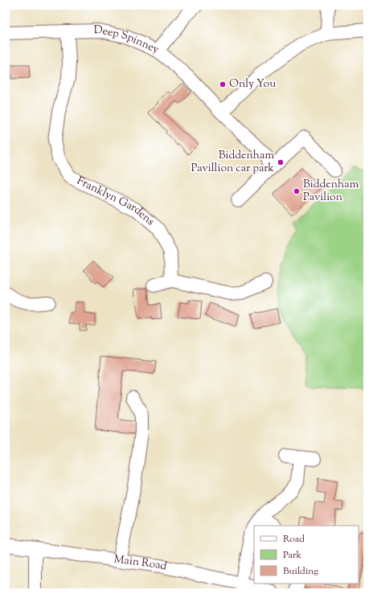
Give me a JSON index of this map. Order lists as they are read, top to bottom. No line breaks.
{"streets":{"street":["Deep Spinney","Franklyn Gardens","Main Road"]},"crossings":[["Deep Spinney","Franklyn Gardens"]],"places":["Only You","Biddenham Pavillion car park","Biddenham Pavilion"],"legend":["Road","Park","Building"]}
